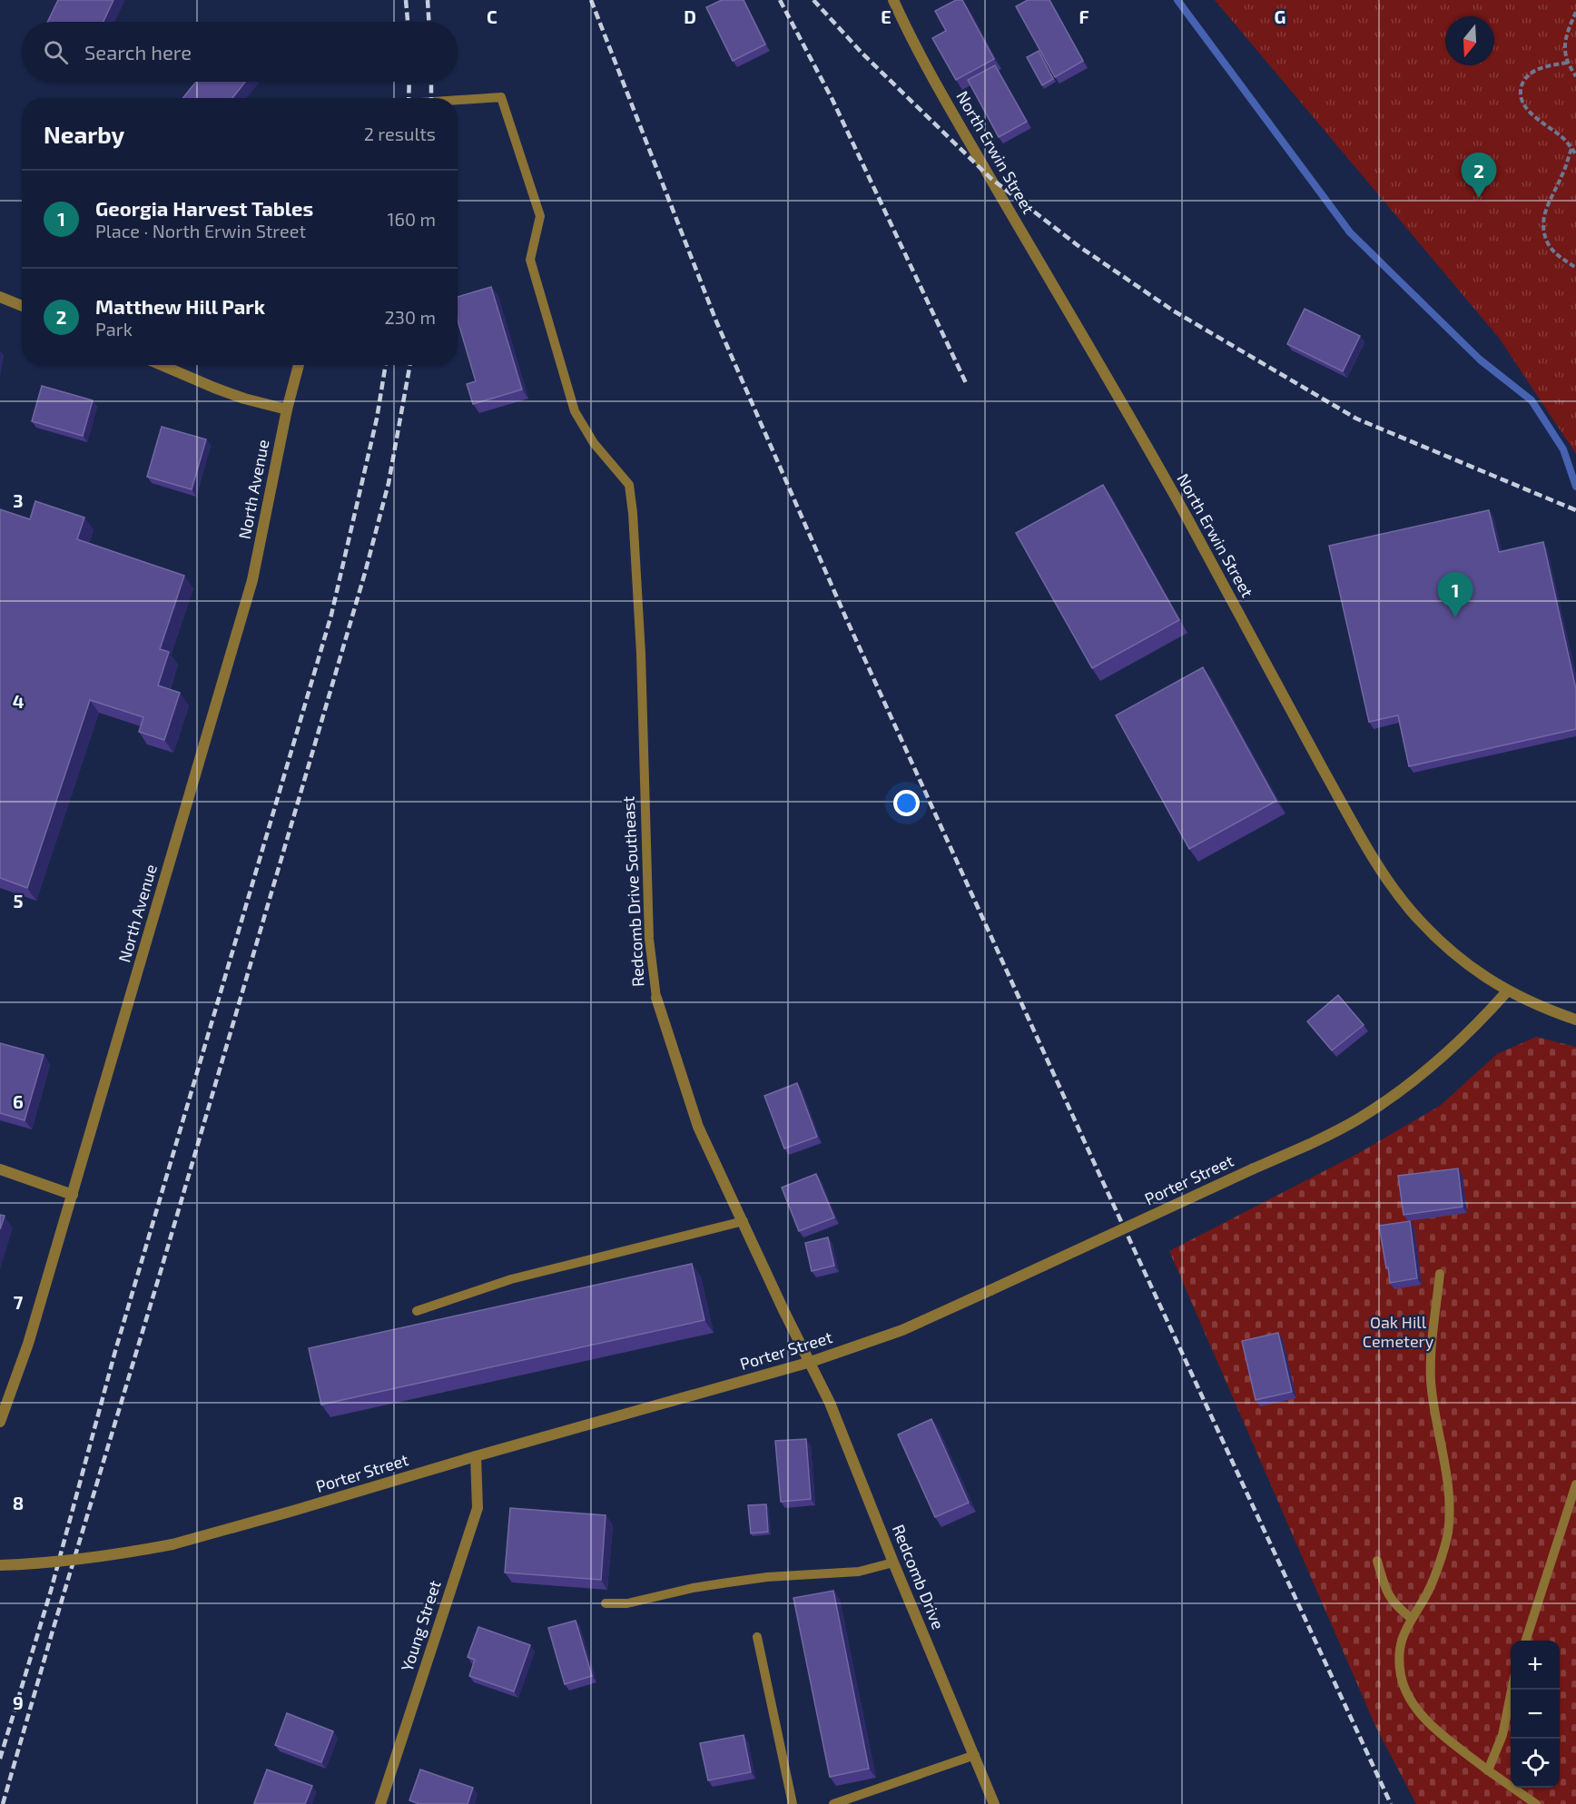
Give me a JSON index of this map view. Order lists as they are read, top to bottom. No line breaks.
{"streets":{"street":["North Erwin Street","North Avenue","Redcomb Drive Southeast","Porter Street","Redcomb Drive","Young Street"]},"crossings":[["North Erwin Street","Porter Street"],["Redcomb Drive Southeast","Porter Street"],["Redcomb Drive Southeast","Redcomb Drive"],["Porter Street","Redcomb Drive"],["Porter Street","Young Street"]],"parks":["Oak Hill Cemetery"],"north":"bottom","page":{"search":"Search here","heading":["Nearby","2 results"],"pins":["2","1"],"list":[{"mark":"1","name":"Georgia Harvest Tables","note":"Place · North Erwin Street","value":"160 m"},{"mark":"2","name":"Matthew Hill Park","note":"Park","value":"230 m"}],"map_buttons":["+","−"]},"grid":{"columns":["C","D","E","F","G"],"rows":["3","4","5","6","7","8","9"]}}
